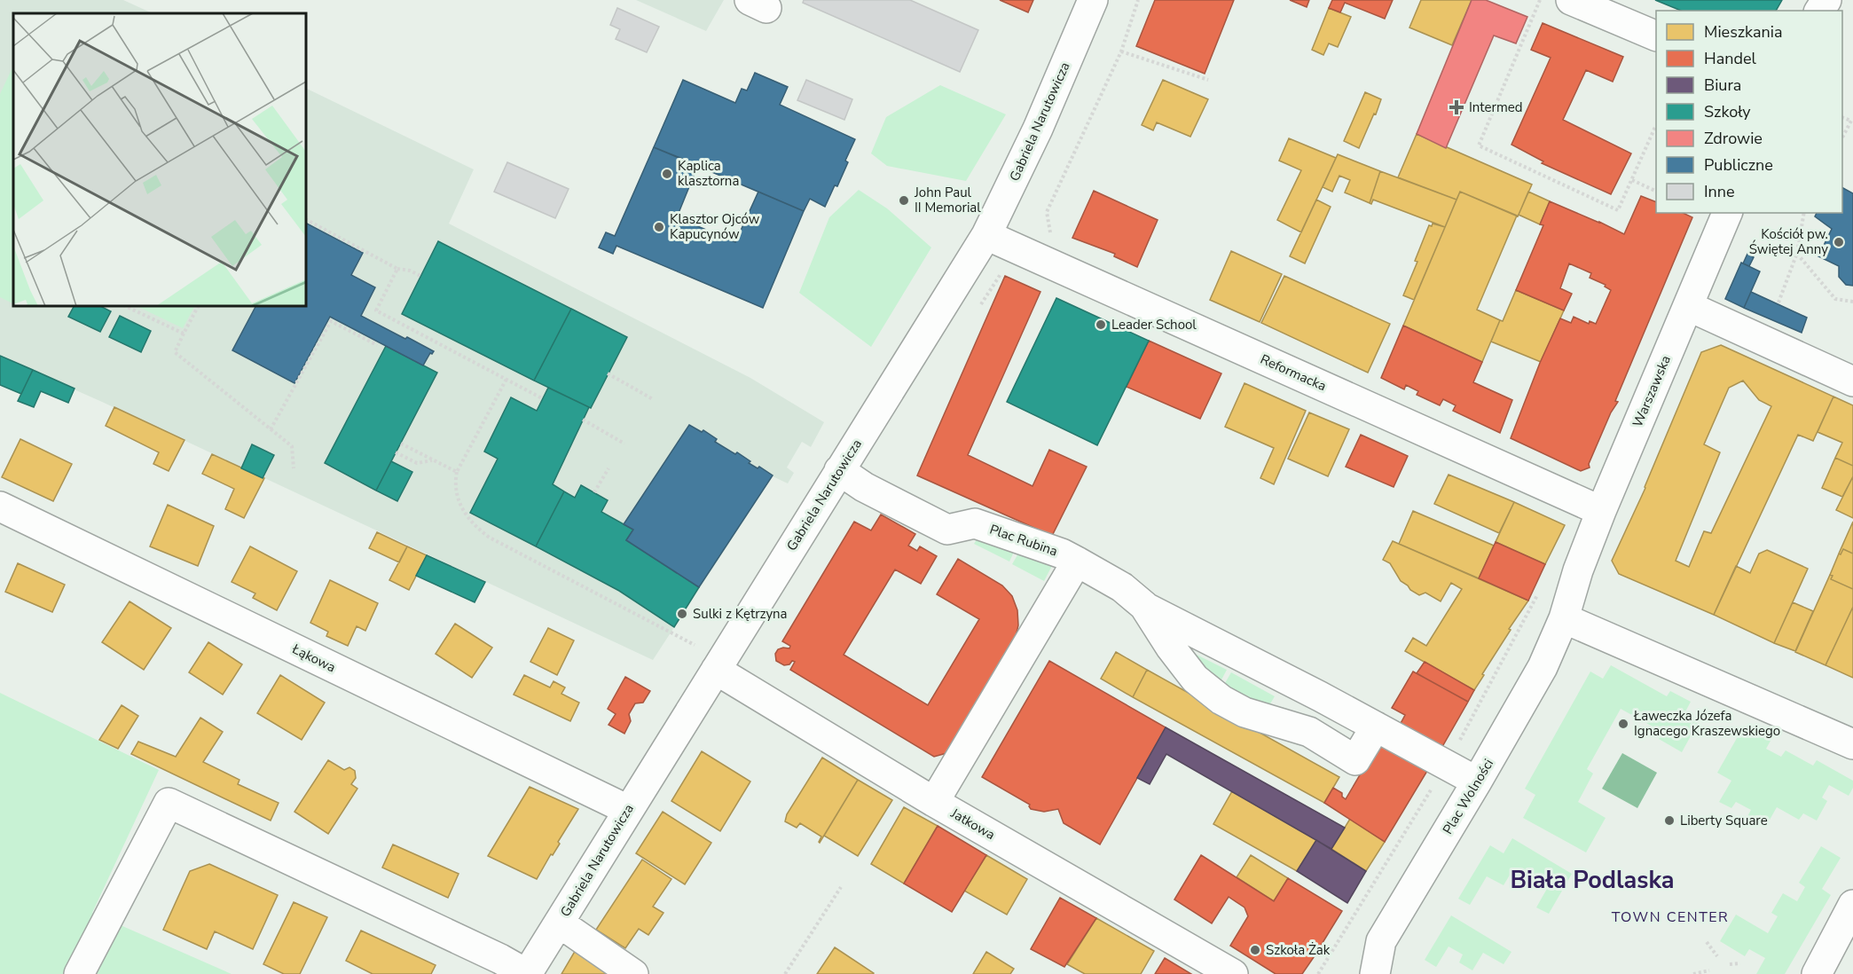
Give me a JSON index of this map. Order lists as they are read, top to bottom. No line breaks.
{"streets":{"street":["Gabriela Narutowicza","Reformacka","Warszawska","Plac Rubina","Łąkowa","Plac Wolności","Jatkowa"]},"crossings":[["Gabriela Narutowicza","Reformacka"],["Gabriela Narutowicza","Plac Rubina"],["Gabriela Narutowicza","Łąkowa"],["Gabriela Narutowicza","Jatkowa"],["Reformacka","Warszawska"],["Warszawska","Plac Wolności"],["Plac Rubina","Plac Wolności"]],"districts":["Biała Podlaska","TOWN CENTER"],"places":{"health":["Intermed"],"other":["Kaplica klasztorna","John Paul II Memorial","Klasztor Ojców Kapucynów","Kościół pw. Świętej Anny","Leader School","Sulki z Kętrzyna","Ławeczka Józefa Ignacego Kraszewskiego","Liberty Square","Szkoła Żak"]},"legend":["Mieszkania","Handel","Biura","Szkoły","Zdrowie","Publiczne","Inne"]}
